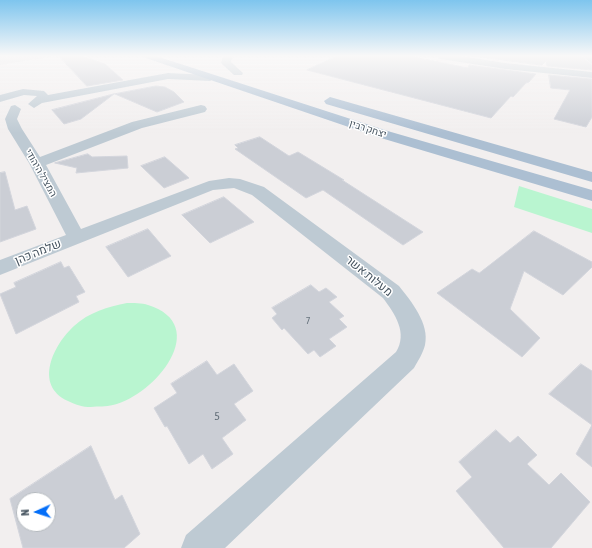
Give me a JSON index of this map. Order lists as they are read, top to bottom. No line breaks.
{"streets":{"main road":["יצחק רבין"],"street":["המציל היהודי","שלמה כהן","מעלות אשר"]},"crossings":[["המציל היהודי","שלמה כהן"],["המציל היהודי","מעלות אשר"],["שלמה כהן","מעלות אשר"]],"house_numbers":["7","5"],"north":"left"}
